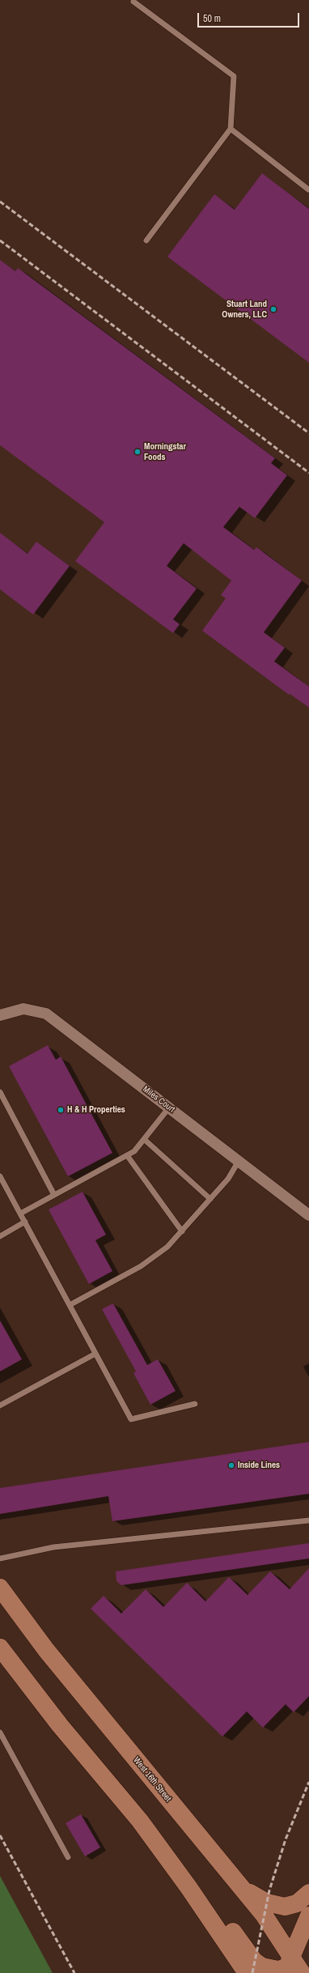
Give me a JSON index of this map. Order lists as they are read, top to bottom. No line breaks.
{"streets":{"main road":["West 16th Street"],"street":["Miles Court"]},"places":["Stuart Land Owners, LLC","Morningstar Foods","H & H Properties","Inside Lines"],"scale_bar":"50 m"}
